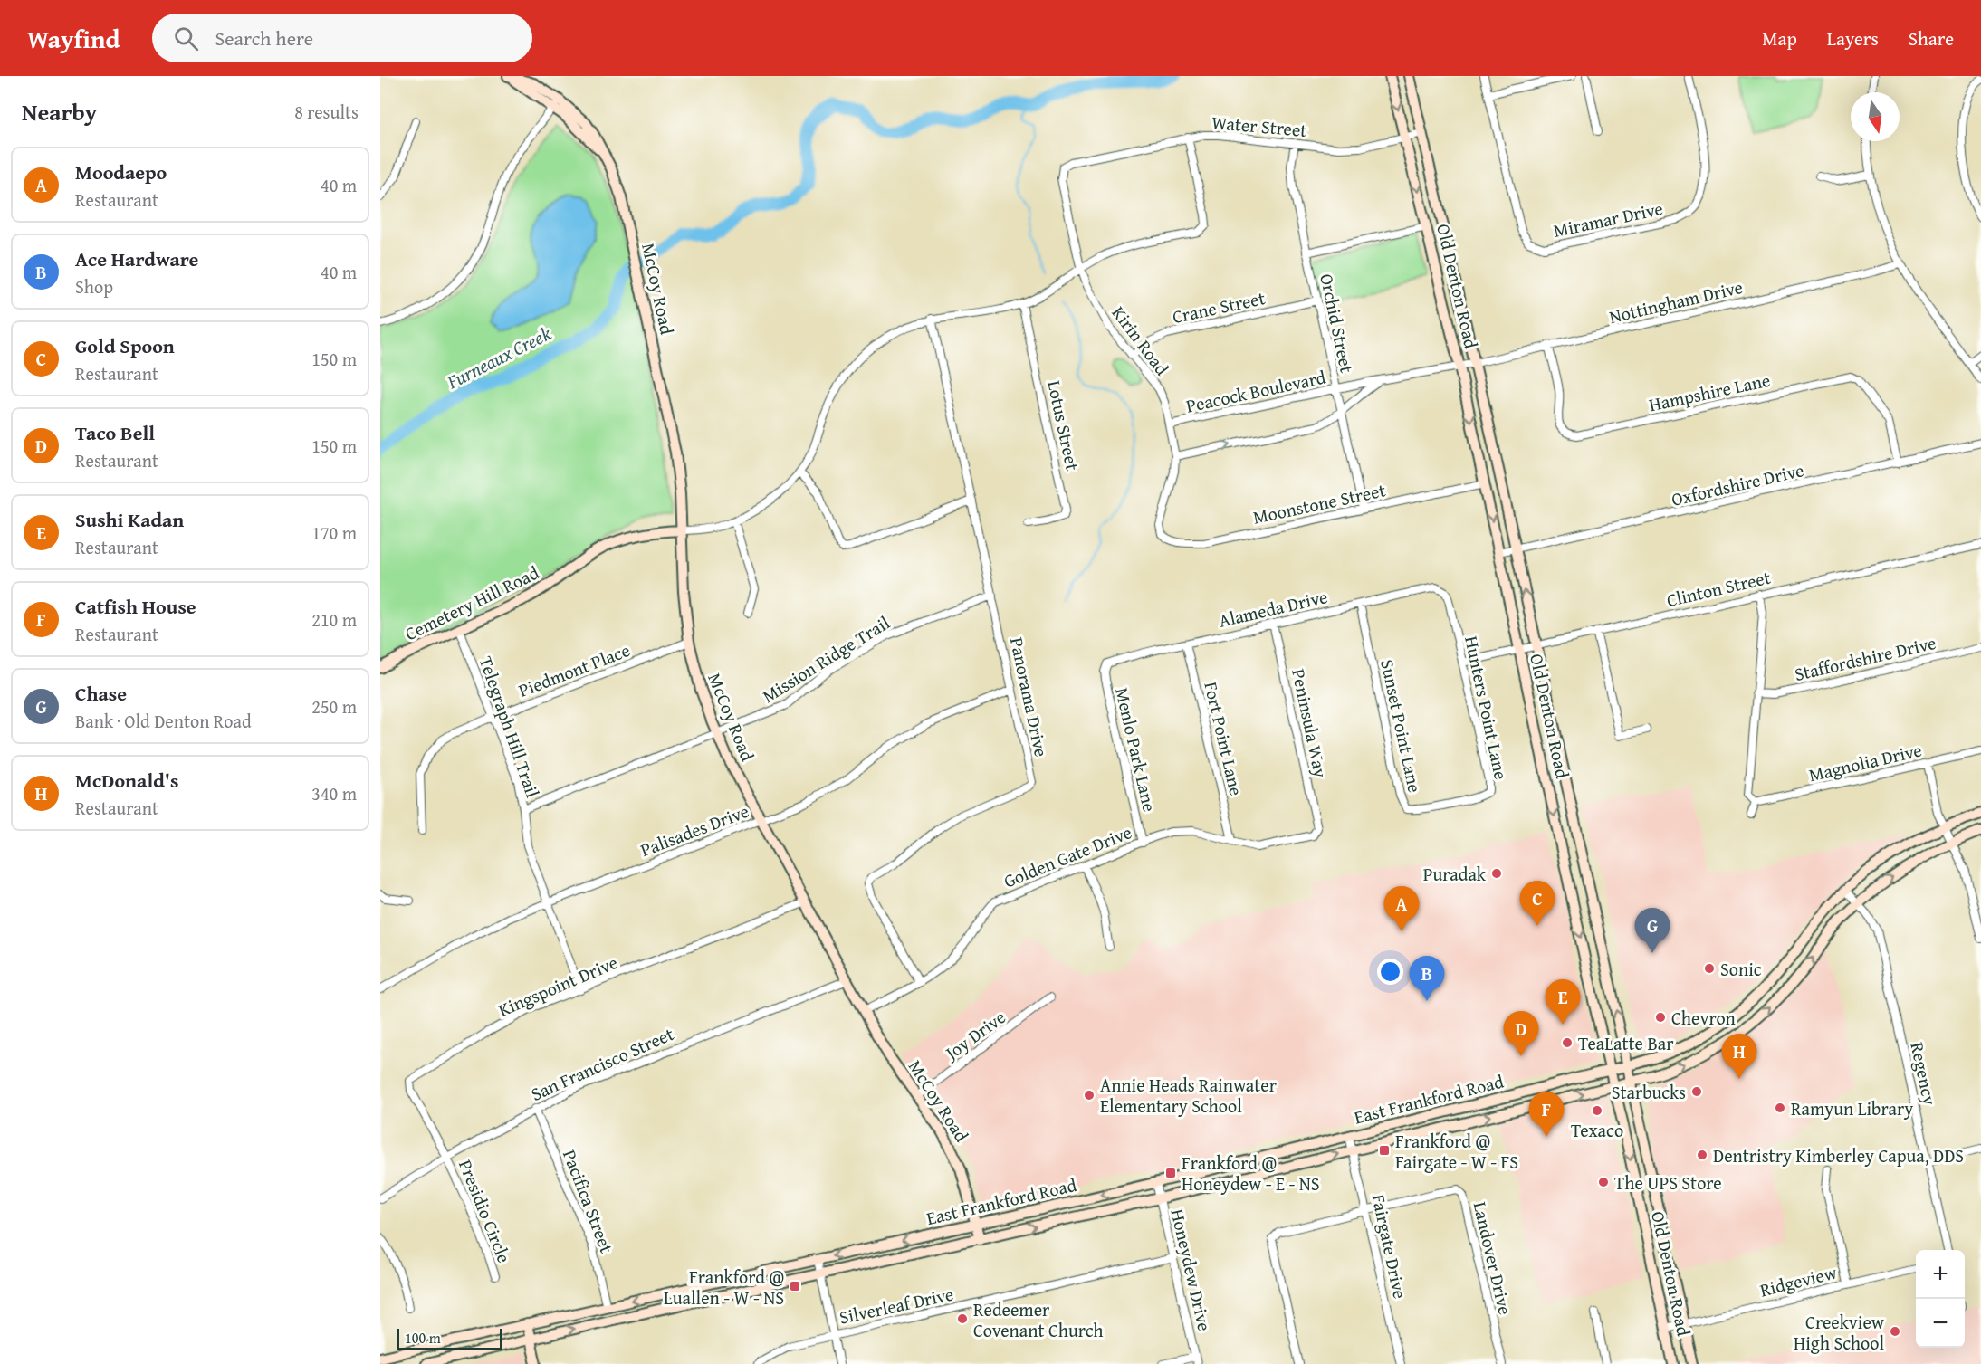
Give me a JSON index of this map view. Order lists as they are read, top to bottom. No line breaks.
{"streets":{"main road":["Old Denton Road","McCoy Road","Cemetery Hill Road","East Frankford Road"],"street":["Water Street","Miramar Drive","Nottingham Drive","Crane Street","Orchid Street","Kirin Road","Peacock Boulevard","Hampshire Lane","Lotus Street","Oxfordshire Drive","Moonstone Street","Clinton Street","Alameda Drive","Staffordshire Drive","Mission Ridge Trail","Piedmont Place","Panorama Drive","Hunters Point Lane","Peninsula Way","Sunset Point Lane","Telegraph Hill Trail","Fort Point Lane","Menlo Park Lane","Magnolia Drive","Palisades Drive","Golden Gate Drive","Kingspoint Drive","Joy Drive","San Francisco Street","Regency","Pacifica Street","Presidio Circle","Fairgate Drive","Landover Drive","Honeydew Drive","Ridgeview","Silverleaf Drive"]},"crossings":[["Water Street","Old Denton Road"],["Water Street","Orchid Street"],["Water Street","Kirin Road"],["Water Street","Cemetery Hill Road"],["Old Denton Road","Nottingham Drive"],["Old Denton Road","Peacock Boulevard"],["Old Denton Road","Oxfordshire Drive"],["Old Denton Road","Moonstone Street"],["Old Denton Road","Clinton Street"],["Old Denton Road","East Frankford Road"],["Old Denton Road","Ridgeview"],["McCoy Road","Cemetery Hill Road"],["McCoy Road","Mission Ridge Trail"],["McCoy Road","Piedmont Place"],["McCoy Road","Palisades Drive"],["McCoy Road","Golden Gate Drive"],["McCoy Road","Kingspoint Drive"],["McCoy Road","Joy Drive"],["McCoy Road","San Francisco Street"],["McCoy Road","East Frankford Road"],["Nottingham Drive","Peacock Boulevard"],["Nottingham Drive","Hampshire Lane"],["Crane Street","Orchid Street"],["Crane Street","Kirin Road"],["Orchid Street","Peacock Boulevard"],["Orchid Street","Moonstone Street"],["Kirin Road","Peacock Boulevard"],["Kirin Road","Moonstone Street"],["Kirin Road","Cemetery Hill Road"],["Hampshire Lane","Oxfordshire Drive"],["Lotus Street","Cemetery Hill Road"],["Clinton Street","Hunters Point Lane"],["Cemetery Hill Road","Panorama Drive"],["Cemetery Hill Road","Telegraph Hill Trail"],["Alameda Drive","Hunters Point Lane"],["Alameda Drive","Peninsula Way"],["Alameda Drive","Sunset Point Lane"],["Alameda Drive","Fort Point Lane"],["Alameda Drive","Menlo Park Lane"],["Mission Ridge Trail","Panorama Drive"],["Mission Ridge Trail","Telegraph Hill Trail"],["Piedmont Place","Telegraph Hill Trail"],["Panorama Drive","Palisades Drive"],["Panorama Drive","Golden Gate Drive"],["Hunters Point Lane","Sunset Point Lane"],["Peninsula Way","Golden Gate Drive"],["Telegraph Hill Trail","Palisades Drive"],["Telegraph Hill Trail","Kingspoint Drive"],["Fort Point Lane","Golden Gate Drive"],["Menlo Park Lane","Golden Gate Drive"],["Kingspoint Drive","San Francisco Street"],["Kingspoint Drive","Presidio Circle"],["San Francisco Street","Pacifica Street"],["San Francisco Street","Presidio Circle"],["Regency","East Frankford Road"],["East Frankford Road","Pacifica Street"],["East Frankford Road","Fairgate Drive"],["East Frankford Road","Honeydew Drive"],["Fairgate Drive","Landover Drive"],["Honeydew Drive","Silverleaf Drive"]],"water":["Furneaux Creek"],"places":{"other":["Puradak","Sonic","Chevron","TeaLatte Bar","Starbucks","Annie Heads Rainwater Elementary School","Ramyun Library","Texaco","Dentristry Kimberley Capua, DDS","The UPS Store","Redeemer Covenant Church","Creekview High School"],"transit":["Frankford @ Fairgate - W - FS","Frankford @ Honeydew - E - NS","Frankford @ Luallen - W - NS"]},"scale_bar":"100 m","north":"bottom","page":{"header":"Wayfind","search":"Search here","nav":["Map","Layers","Share"],"heading":["Nearby","8 results"],"list":[{"mark":"A","name":"Moodaepo","note":"Restaurant","value":"40 m"},{"mark":"B","name":"Ace Hardware","note":"Shop","value":"40 m"},{"mark":"C","name":"Gold Spoon","note":"Restaurant","value":"150 m"},{"mark":"D","name":"Taco Bell","note":"Restaurant","value":"150 m"},{"mark":"E","name":"Sushi Kadan","note":"Restaurant","value":"170 m"},{"mark":"F","name":"Catfish House","note":"Restaurant","value":"210 m"},{"mark":"G","name":"Chase","note":"Bank · Old Denton Road","value":"250 m"},{"mark":"H","name":"McDonald's","note":"Restaurant","value":"340 m"}],"pins":["C","A","G","B","E","D","H","F"],"map_buttons":["+","−"],"scale":"100 m"}}
